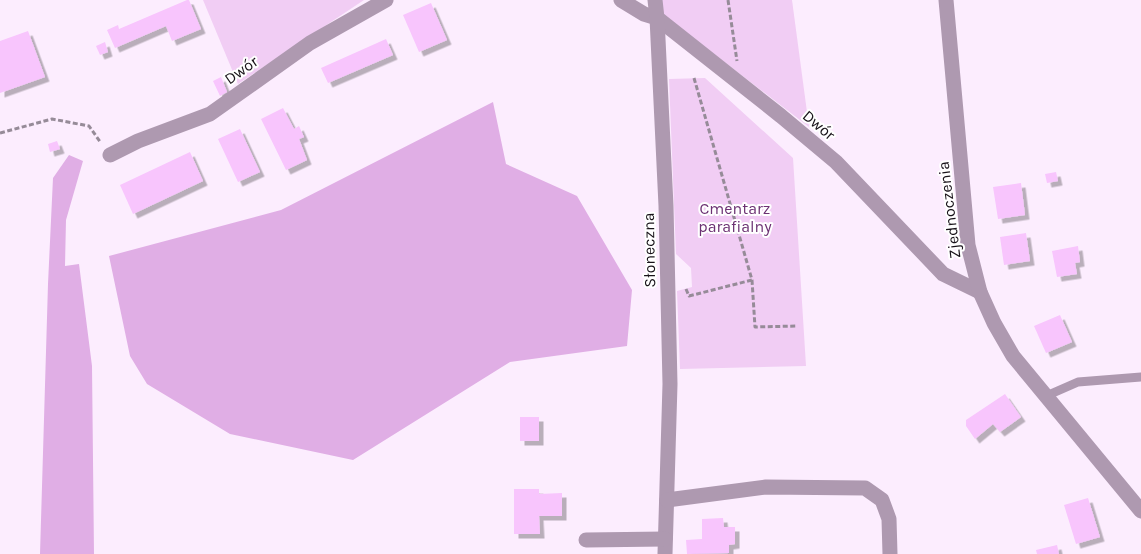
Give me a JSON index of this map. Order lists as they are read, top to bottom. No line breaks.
{"streets":{"street":["Dwór","Zjednoczenia","Słoneczna"]},"crossings":[["Dwór","Zjednoczenia"],["Dwór","Słoneczna"]],"parks":["Cmentarz parafialny"]}
